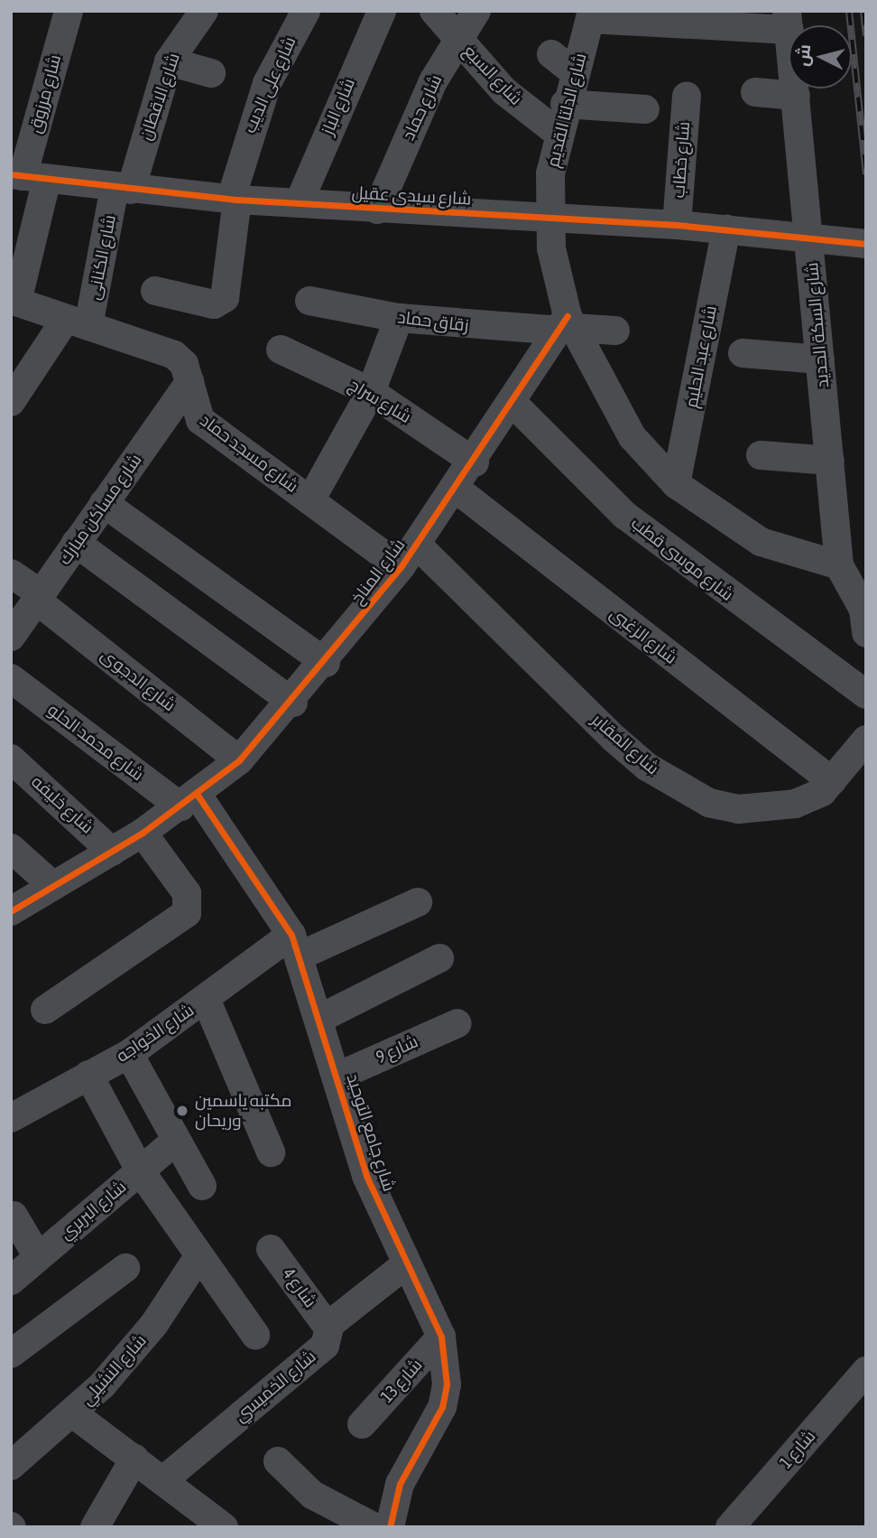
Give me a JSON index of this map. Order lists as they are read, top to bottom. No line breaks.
{"streets":{"street":["شارع السبع","شارع على الديب","شارع مرزوق","شارع الاقطان","شارع الباز","شارع حماد","شارع الدلتا القديم","شارع خطاب","شارع سيدى عقيل","شارع الكنانى","زقاق حماد","شارع السكة الحديد","شارع عبد الحليم","شارع سراج","شارع مسجد حماد","شارع مساكن مبارك","شارع موسى قطب","شارع المناخ","شارع الزغبى","شارع الدجوى","شارع محمد الحلو","شارع المقابر","شارع خليفه","شارع الخواجه","شارع 9","شارع جامع التوحيد","شارع البربري","شارع 4","شارع النشيلي","شارع 13","شارع الخميسي","شارع 1"]},"crossings":[["شارع السبع","شارع حماد"],["شارع السبع","شارع الدلتا القديم"],["شارع على الديب","شارع سيدى عقيل"],["شارع مرزوق","شارع سيدى عقيل"],["شارع مرزوق","شارع مسجد حماد"],["شارع الاقطان","شارع سيدى عقيل"],["شارع الاقطان","شارع الكنانى"],["شارع الباز","شارع سيدى عقيل"],["شارع حماد","شارع سيدى عقيل"],["شارع الدلتا القديم","شارع سيدى عقيل"],["شارع الدلتا القديم","زقاق حماد"],["شارع الدلتا القديم","شارع السكة الحديد"],["شارع الدلتا القديم","شارع عبد الحليم"],["شارع الدلتا القديم","شارع المناخ"],["شارع خطاب","شارع سيدى عقيل"],["شارع سيدى عقيل","شارع الكنانى"],["شارع سيدى عقيل","شارع السكة الحديد"],["شارع سيدى عقيل","شارع عبد الحليم"],["شارع الكنانى","شارع مسجد حماد"],["زقاق حماد","شارع المناخ"],["شارع سراج","شارع المناخ"],["شارع مسجد حماد","شارع مساكن مبارك"],["شارع مسجد حماد","شارع المناخ"],["شارع مسجد حماد","شارع المقابر"],["شارع مساكن مبارك","شارع الدجوى"],["شارع موسى قطب","شارع المناخ"],["شارع المناخ","شارع الزغبى"],["شارع المناخ","شارع الدجوى"],["شارع المناخ","شارع محمد الحلو"],["شارع المناخ","شارع المقابر"],["شارع المناخ","شارع خليفه"],["شارع المناخ","شارع جامع التوحيد"],["شارع الزغبى","شارع المقابر"],["شارع محمد الحلو","شارع جامع التوحيد"],["شارع الخواجه","شارع جامع التوحيد"],["شارع 9","شارع جامع التوحيد"],["شارع جامع التوحيد","شارع 13"],["شارع جامع التوحيد","شارع الخميسي"],["شارع 4","شارع الخميسي"]],"places":["مكتبه ياسمين وريحان"],"north":"left"}
